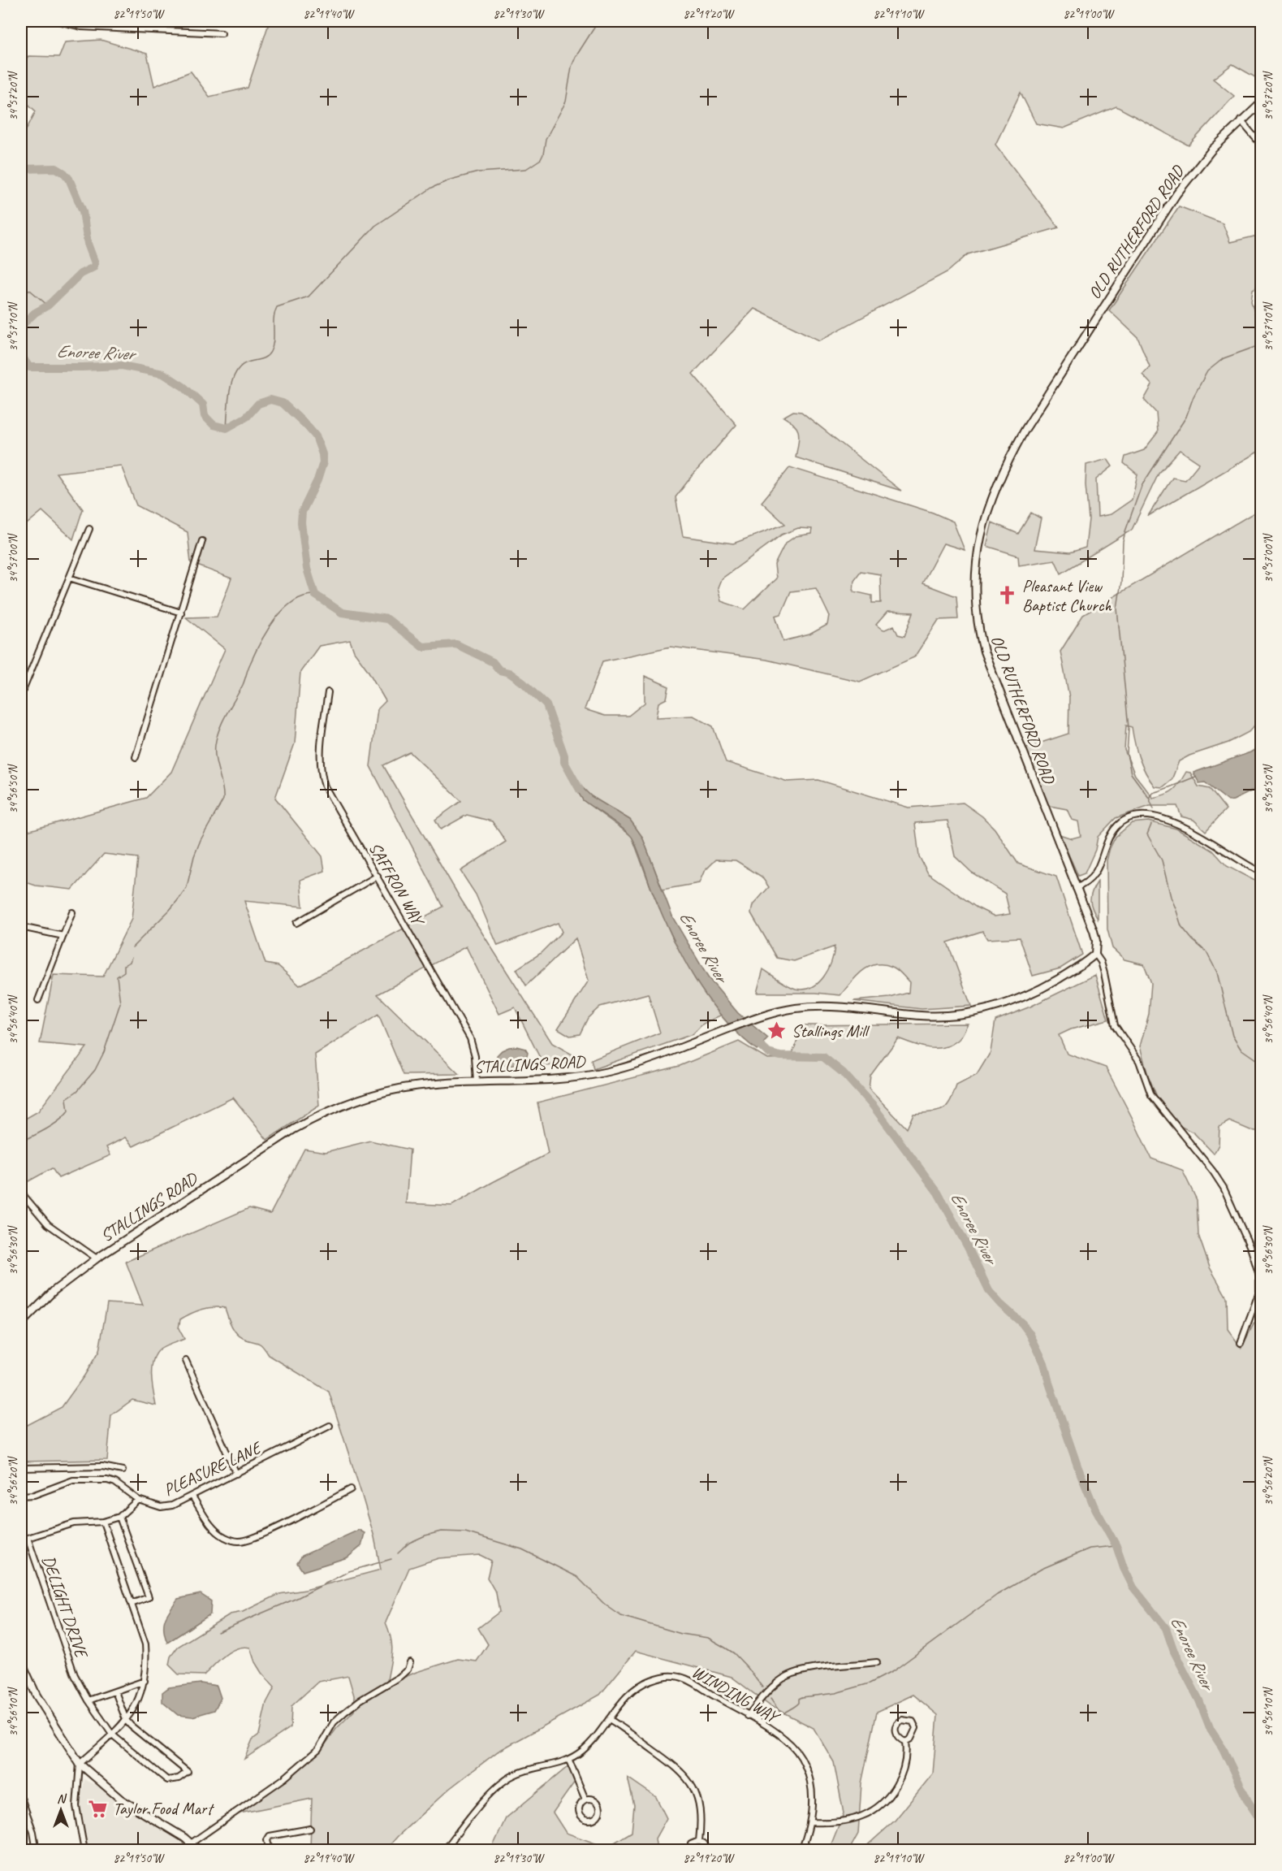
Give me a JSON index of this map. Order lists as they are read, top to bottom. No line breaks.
{"streets":{"street":["OLD RUTHERFORD ROAD","SAFFRON WAY","STALLINGS ROAD","PLEASURE LANE","DELIGHT DRIVE","WINDING WAY"]},"crossings":[["OLD RUTHERFORD ROAD","STALLINGS ROAD"],["SAFFRON WAY","STALLINGS ROAD"],["PLEASURE LANE","DELIGHT DRIVE"]],"water":["Enoree River"],"places":{"church":["Pleasant View Baptist Church"],"place":["Stallings Mill"],"supermarket":["Taylor Food Mart"]},"north":"top","coordinates":["82°19'50\"W","82°19'40\"W","82°19'30\"W","82°19'20\"W","82°19'10\"W","82°19'00\"W","34°57'20\"N","34°57'10\"N","34°57'00\"N","34°56'50\"N","34°56'40\"N","34°56'30\"N","34°56'20\"N","34°56'10\"N"]}
